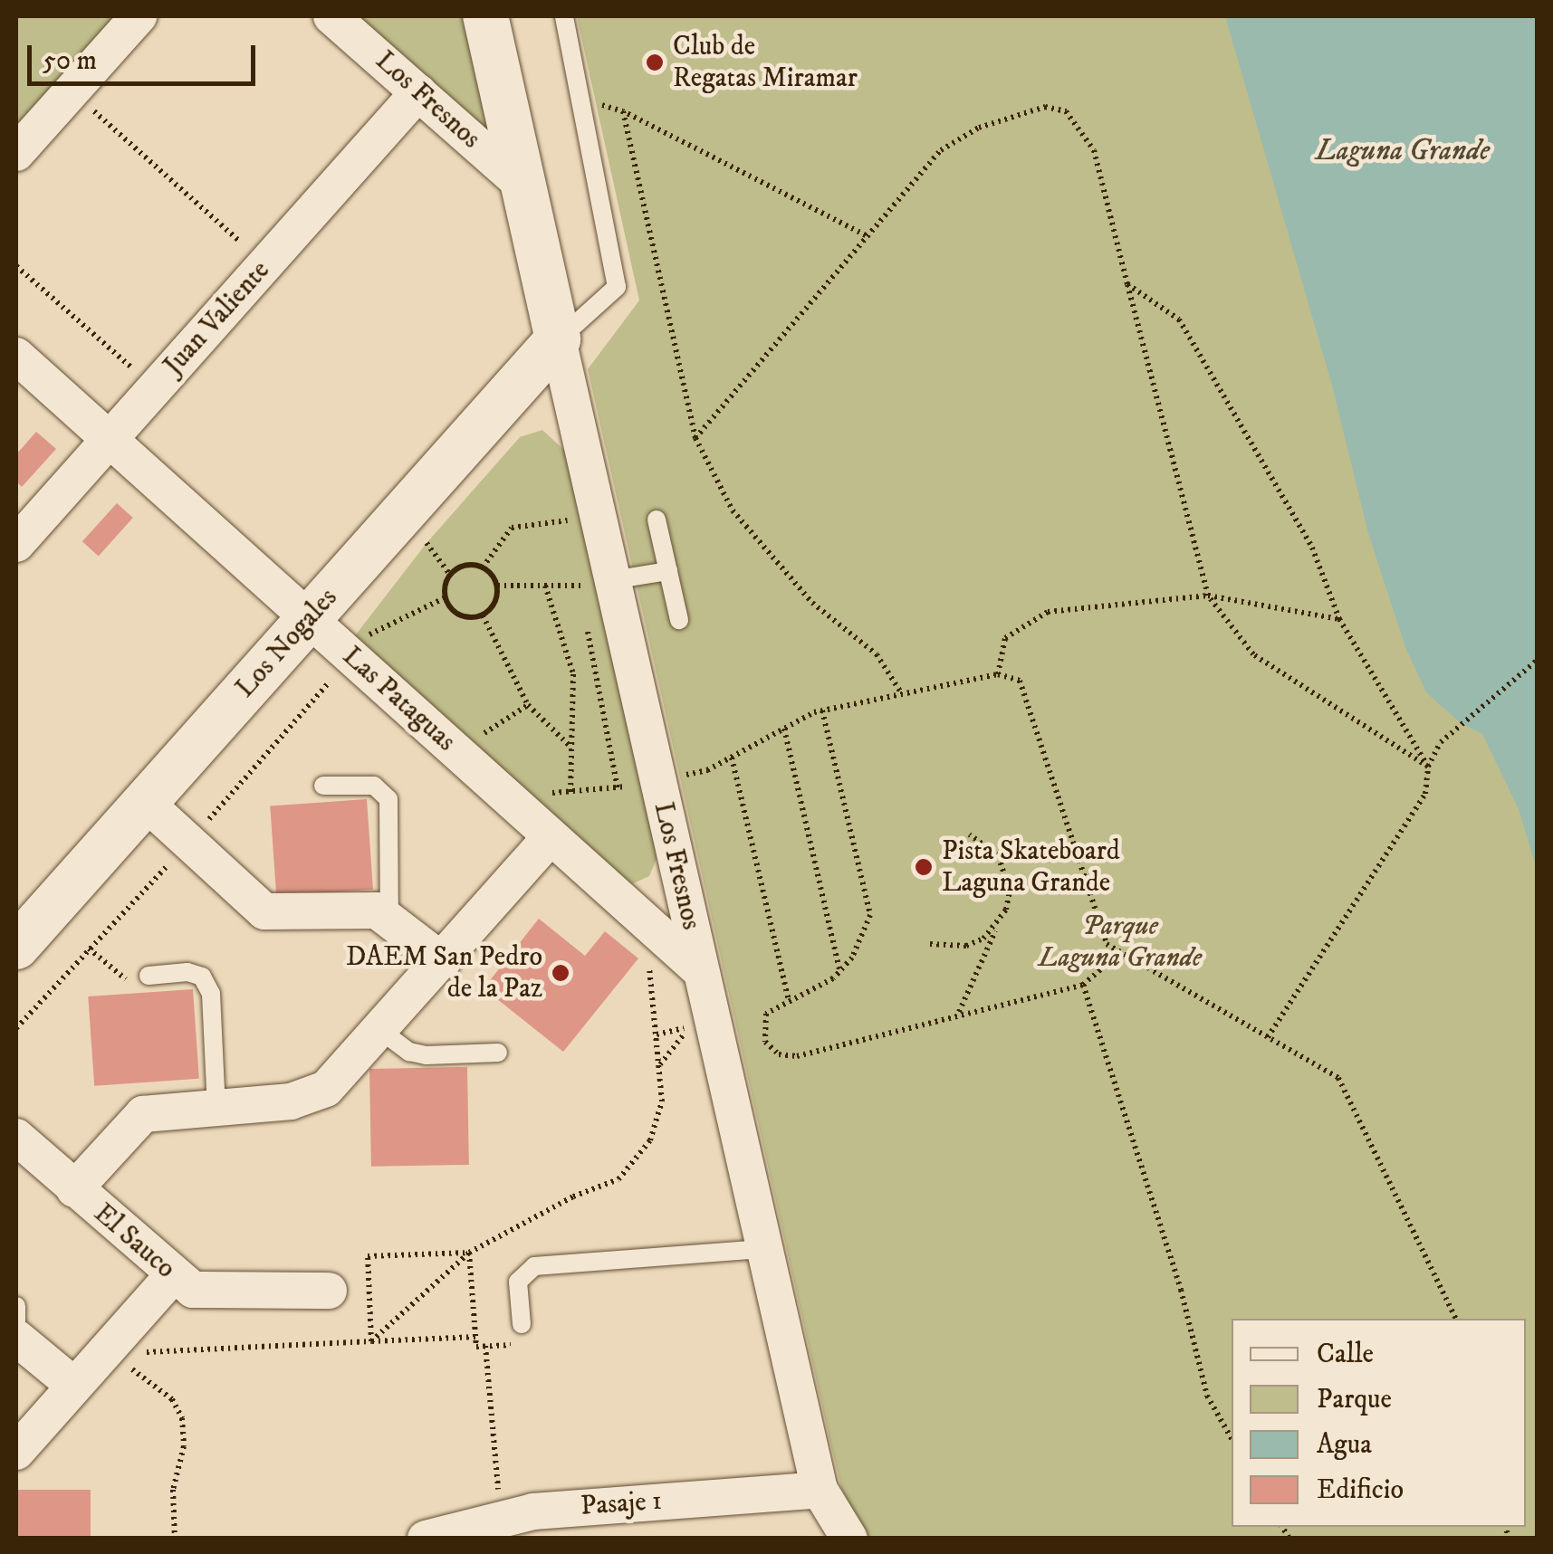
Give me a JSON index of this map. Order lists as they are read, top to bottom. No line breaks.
{"streets":{"street":["Los Fresnos","Juan Valiente","Los Nogales","Las Pataguas","El Sauco","Pasaje 1"]},"crossings":[["Los Fresnos","Juan Valiente"],["Los Fresnos","Los Nogales"],["Los Fresnos","Las Pataguas"],["Los Fresnos","Pasaje 1"],["Juan Valiente","Las Pataguas"],["Los Nogales","Las Pataguas"]],"water":["Laguna Grande"],"parks":["Parque Laguna Grande"],"places":["Club de Regatas Miramar","Pista Skateboard Laguna Grande","DAEM San Pedro de la Paz"],"legend":["Calle","Parque","Agua","Edificio"],"scale_bar":"50 m"}
